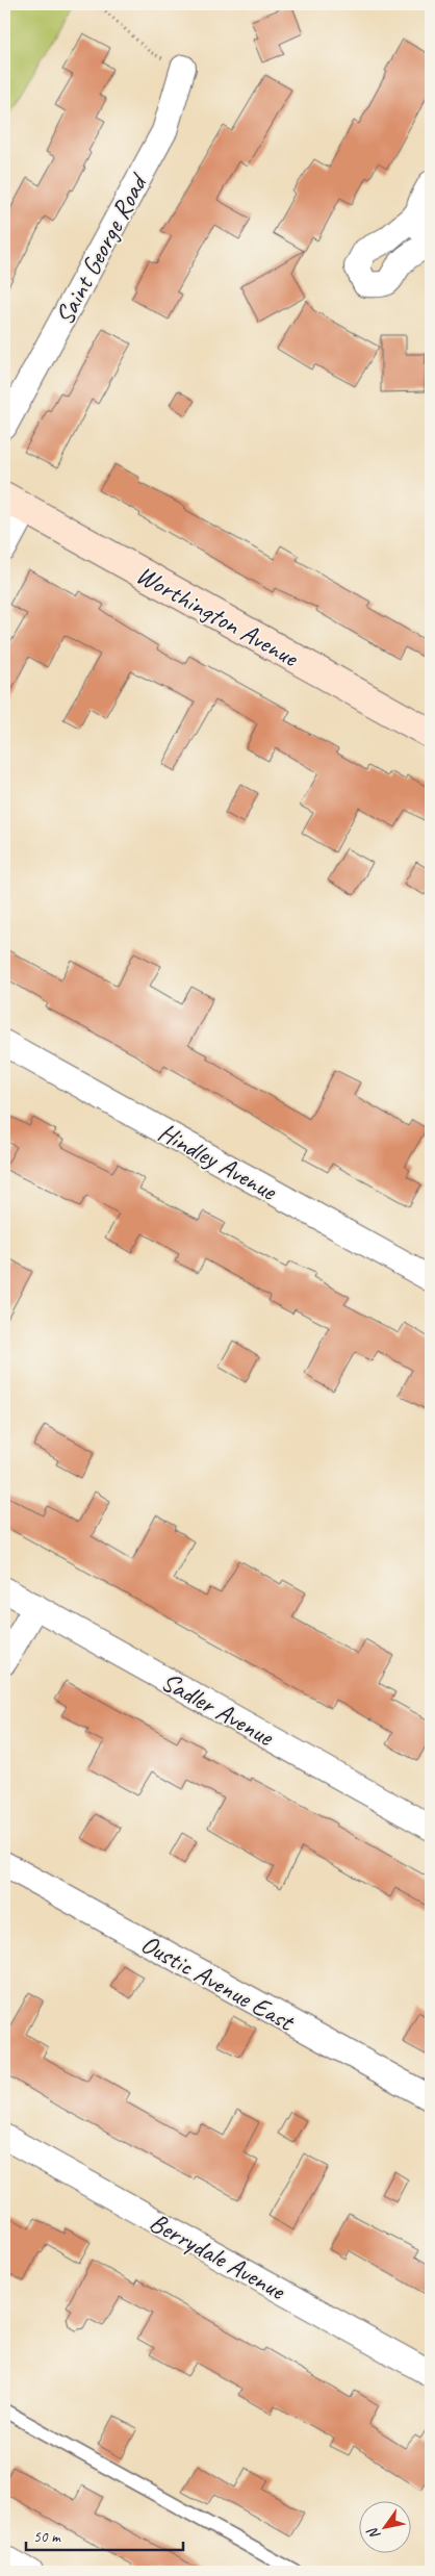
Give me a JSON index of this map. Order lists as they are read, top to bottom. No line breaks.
{"streets":{"street":["Saint George Road","Worthington Avenue","Hindley Avenue","Sadler Avenue","Oustic Avenue East","Berrydale Avenue"]},"scale_bar":"50 m","north":"bottom left"}
